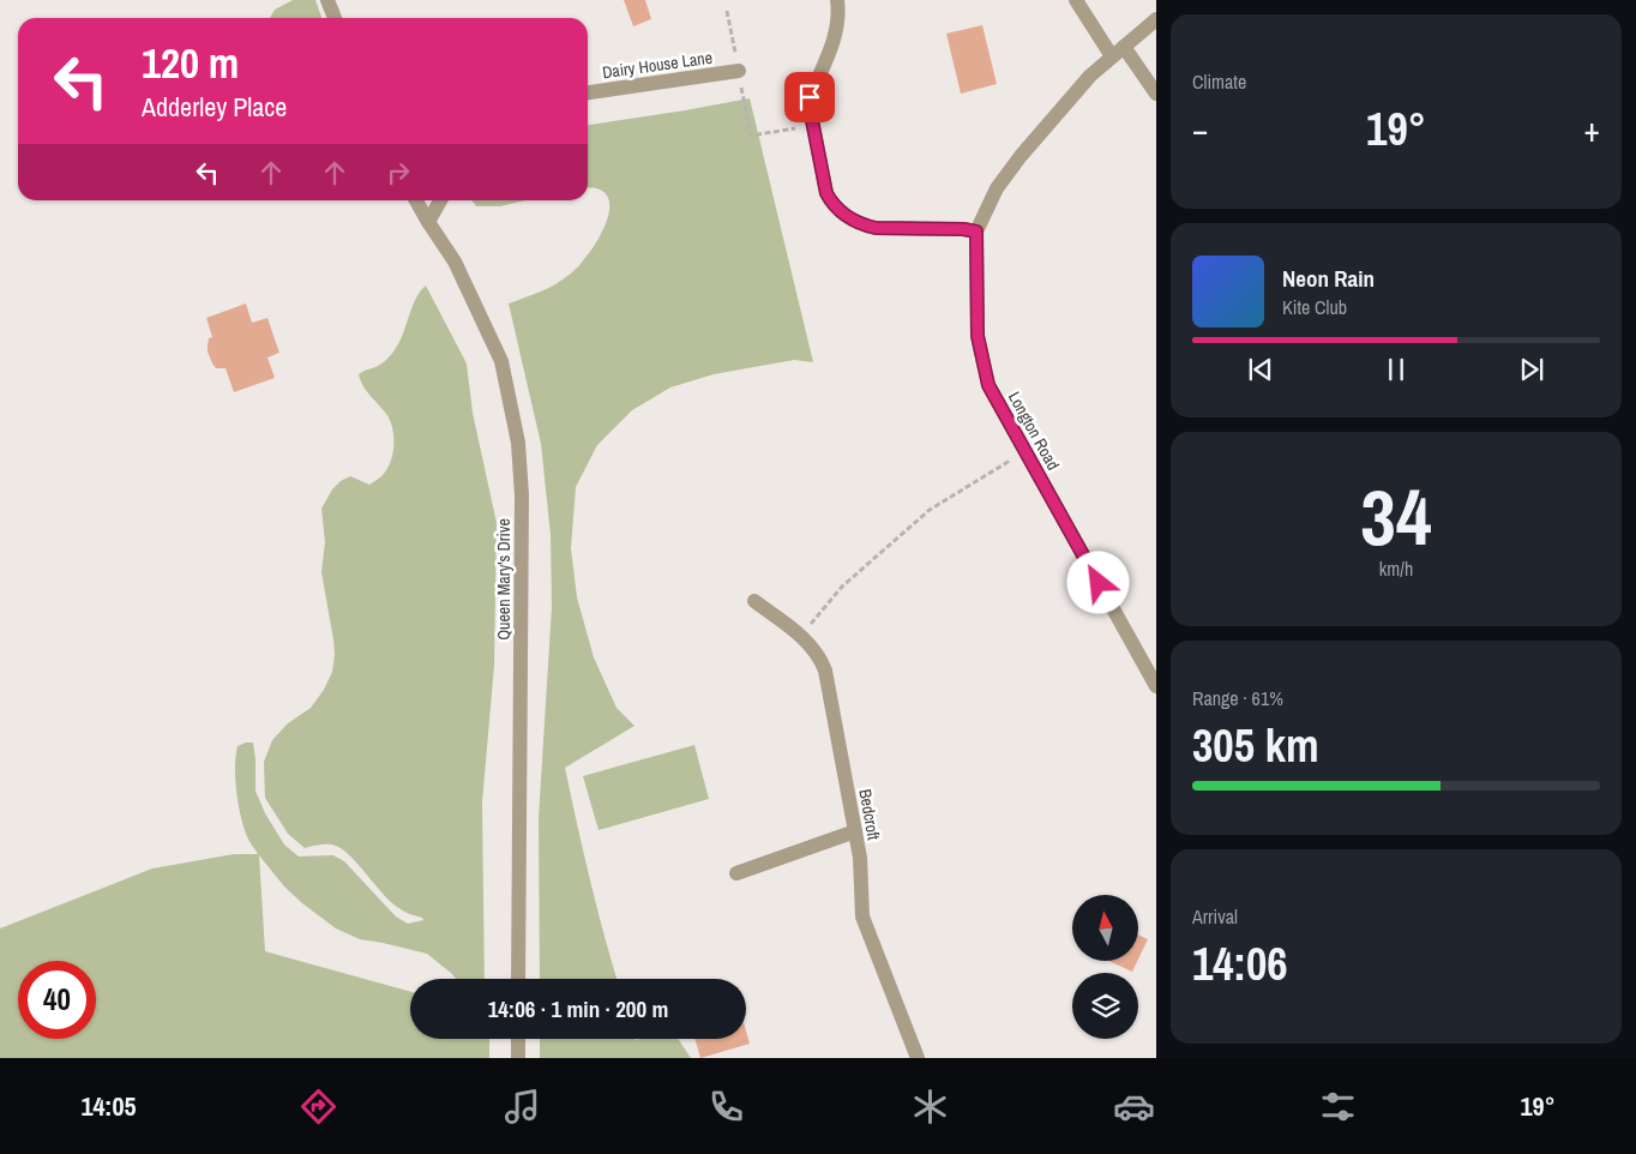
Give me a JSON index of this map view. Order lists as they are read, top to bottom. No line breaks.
{"streets":{"street":["Dairy House Lane","Longton Road","Queen Mary's Drive","Bedcroft"]},"north":"top","page":{"tile":["Climate",["34","km/h"],["Range · 61%","305 km"],["Arrival","14:06"]],"turn":["120 m","Adderley Place"],"heat":["−","19°","+"],"song":["Neon Rain","Kite Club"],"limit":"40","trip":"14:06 · 1 min · 200 m","tabs":["14:05","19°"]}}
